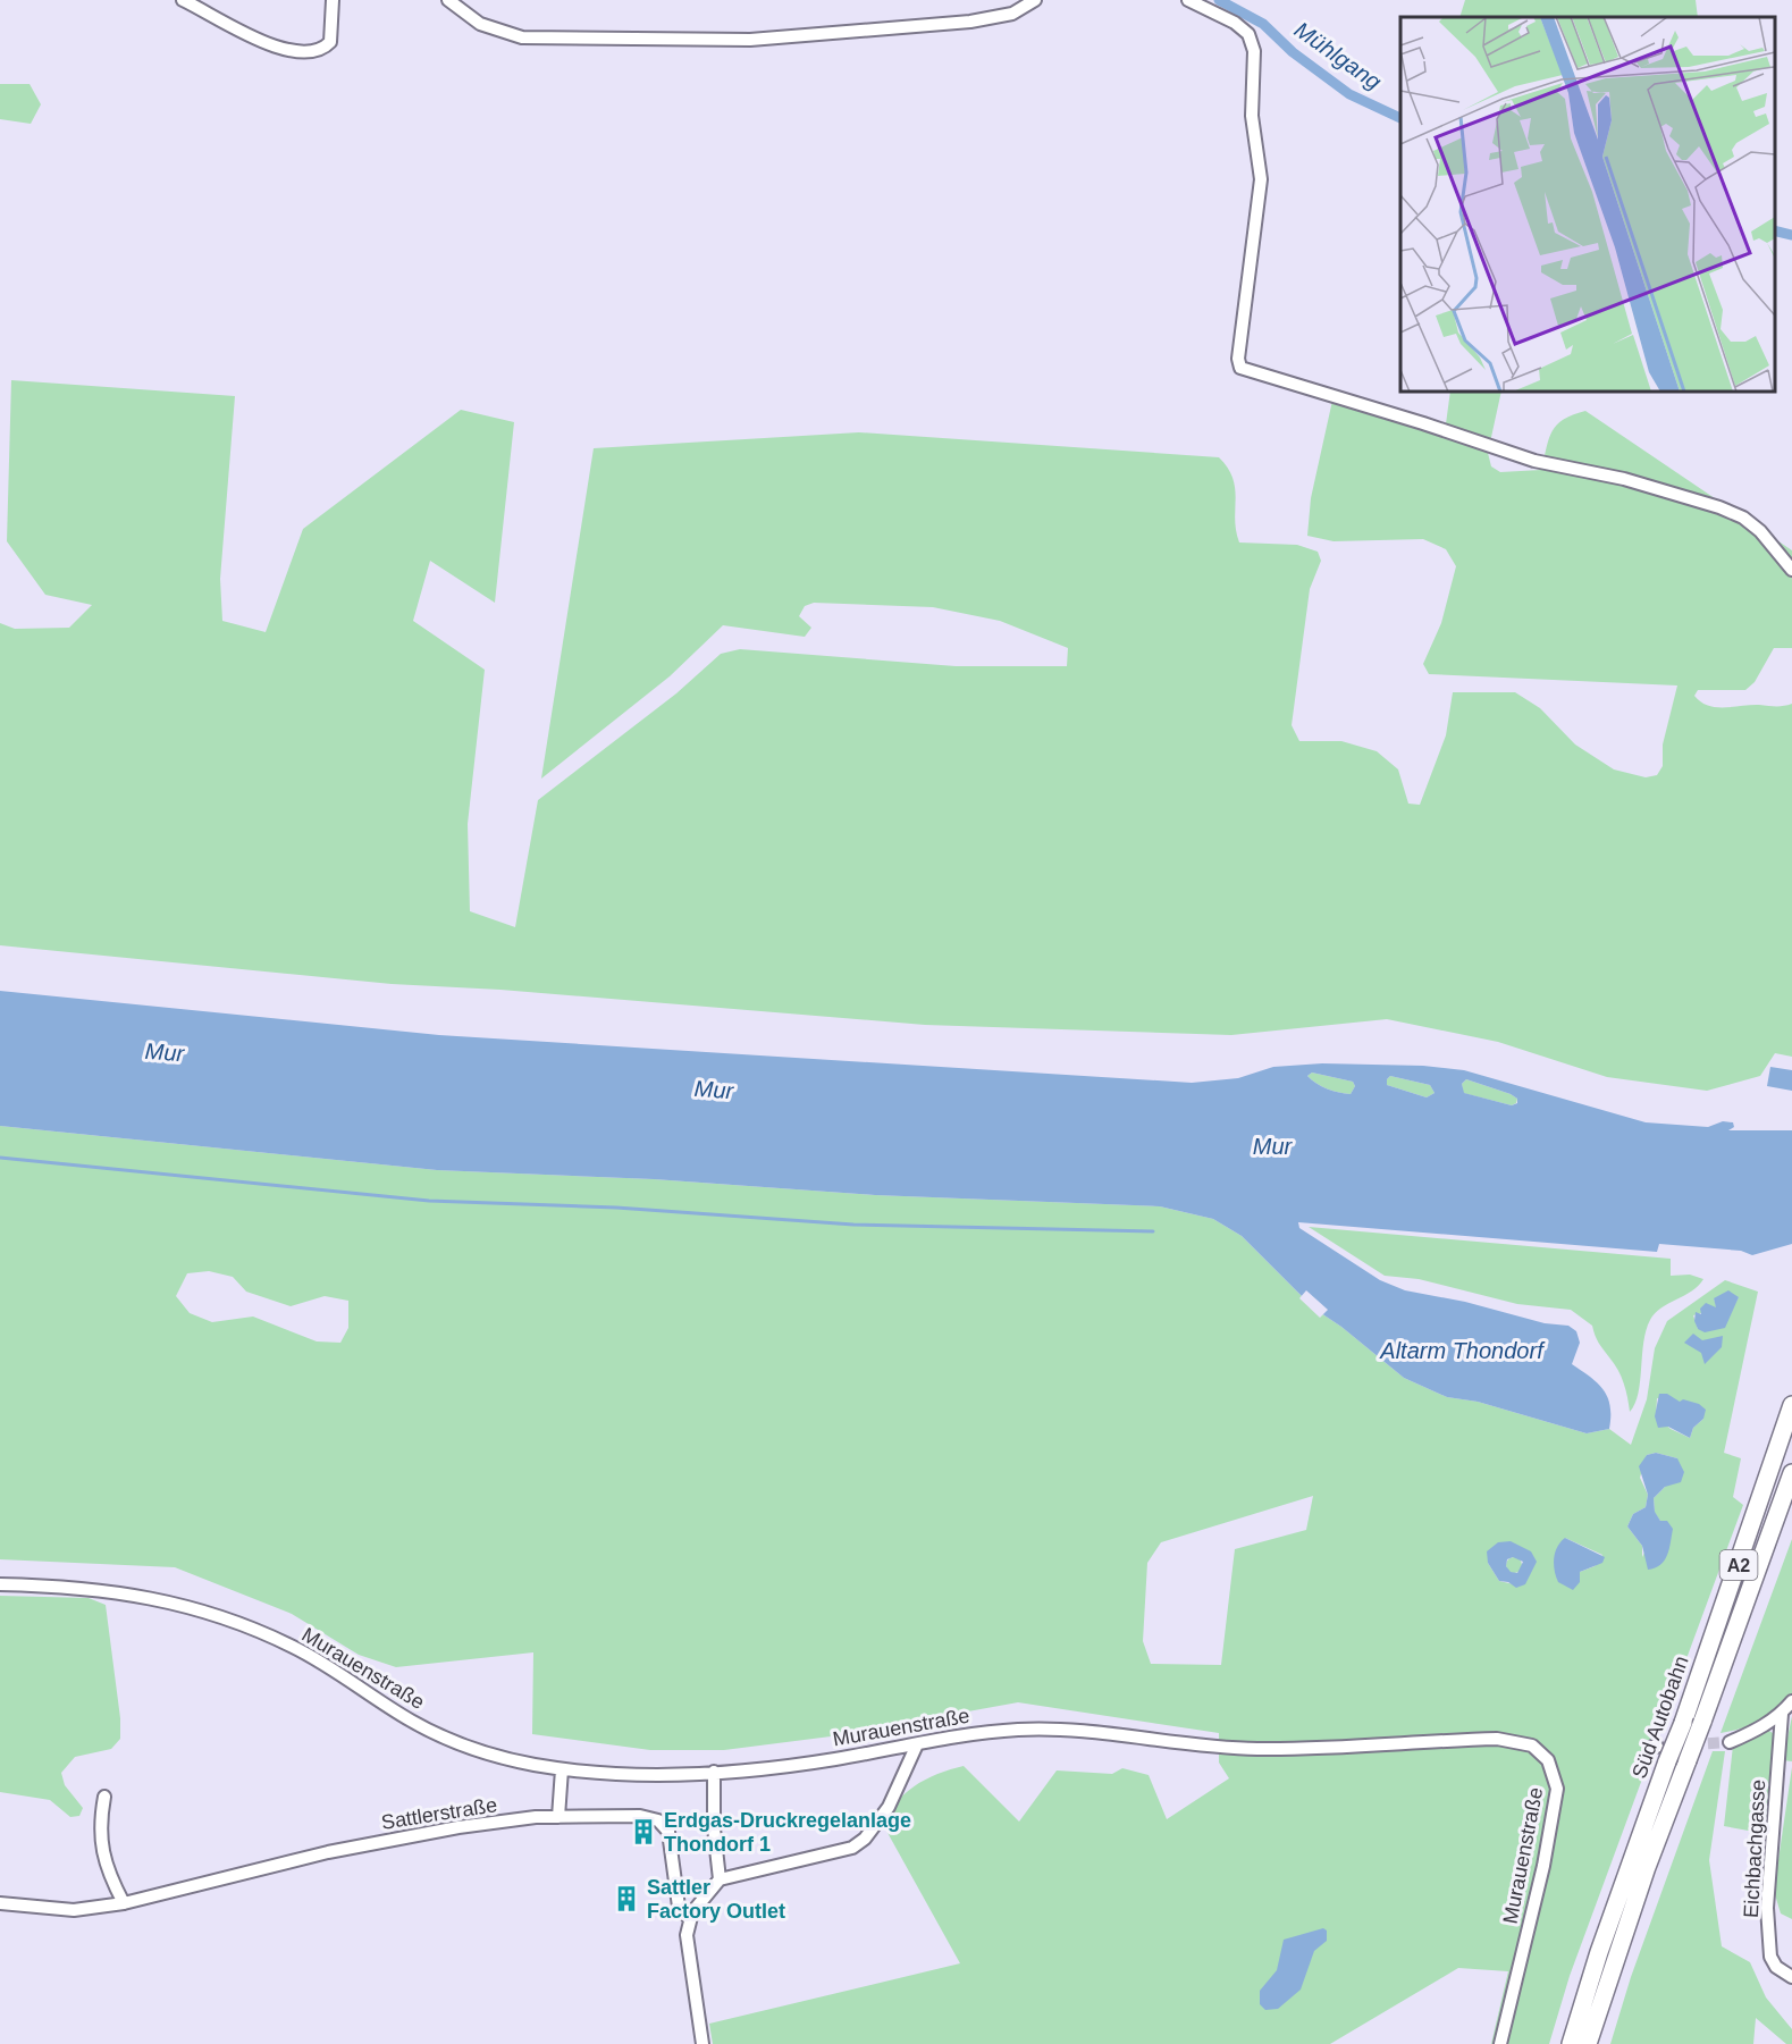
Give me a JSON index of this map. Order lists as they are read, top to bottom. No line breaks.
{"streets":{"highway":["A2","Süd Autobahn"],"street":["Murauenstraße","Sattlerstraße","Eichbachgasse"]},"water":["Mühlgang","Mur","Altarm Thondorf"],"places":{"building":["Erdgas-Druckregelanlage Thondorf 1","Sattler Factory Outlet"]}}
